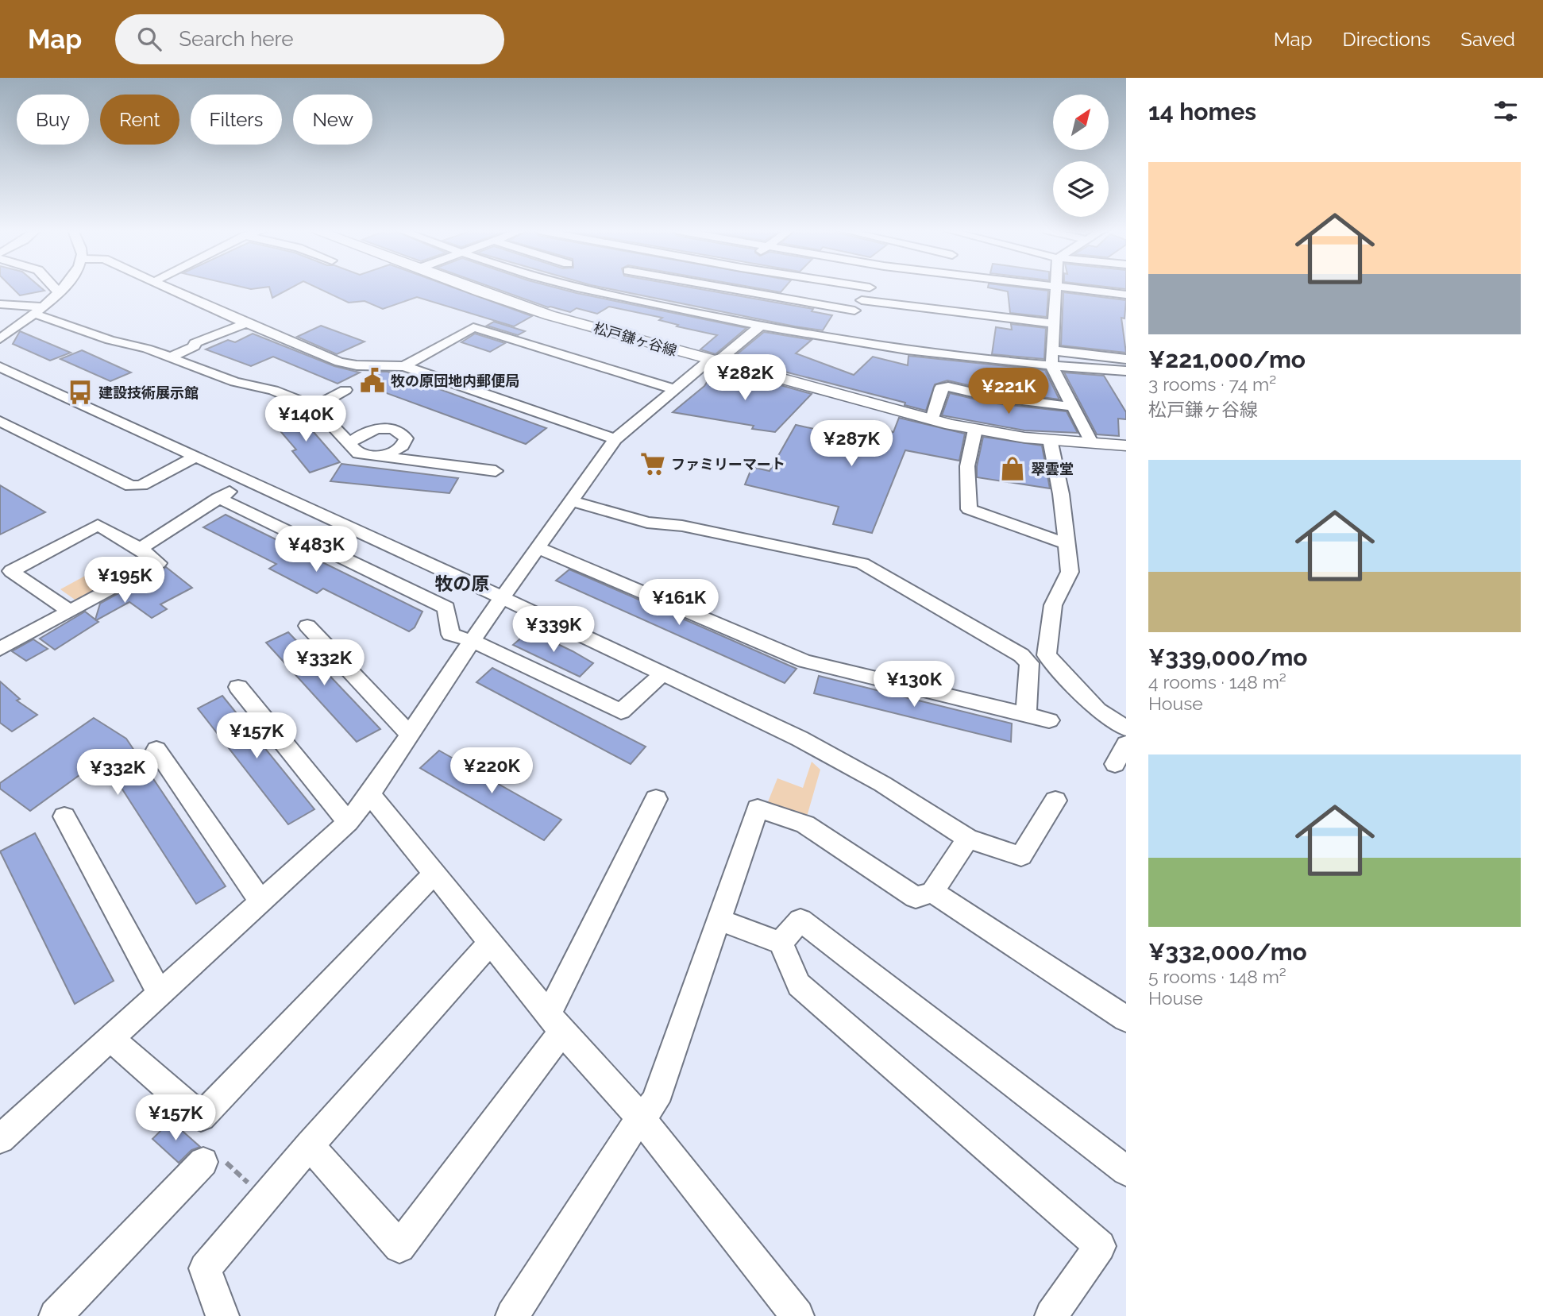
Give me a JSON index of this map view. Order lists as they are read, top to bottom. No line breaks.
{"streets":{"main road":["松戸鎌ヶ谷線"]},"districts":["牧の原"],"places":{"public building":["牧の原団地内郵便局"],"bus stop":["建設技術展示館"],"supermarket":["ファミリーマート"],"shop":["翠雲堂"]},"north":"top right","page":{"header":"Map","search":"Search here","nav":["Map","Directions","Saved"],"heading":"14 homes","chip":["Buy","Rent","Filters","New"],"list":[{"name":"¥221,000/mo","note":"3 rooms · 74 m² · 松戸鎌ヶ谷線"},{"name":"¥339,000/mo","note":"4 rooms · 148 m² · House"},{"name":"¥332,000/mo","note":"5 rooms · 148 m² · House"}],"price":["¥282K","¥221K","¥140K","¥287K","¥483K","¥195K","¥161K","¥339K","¥332K","¥130K","¥157K","¥220K","¥332K","¥157K"]}}
